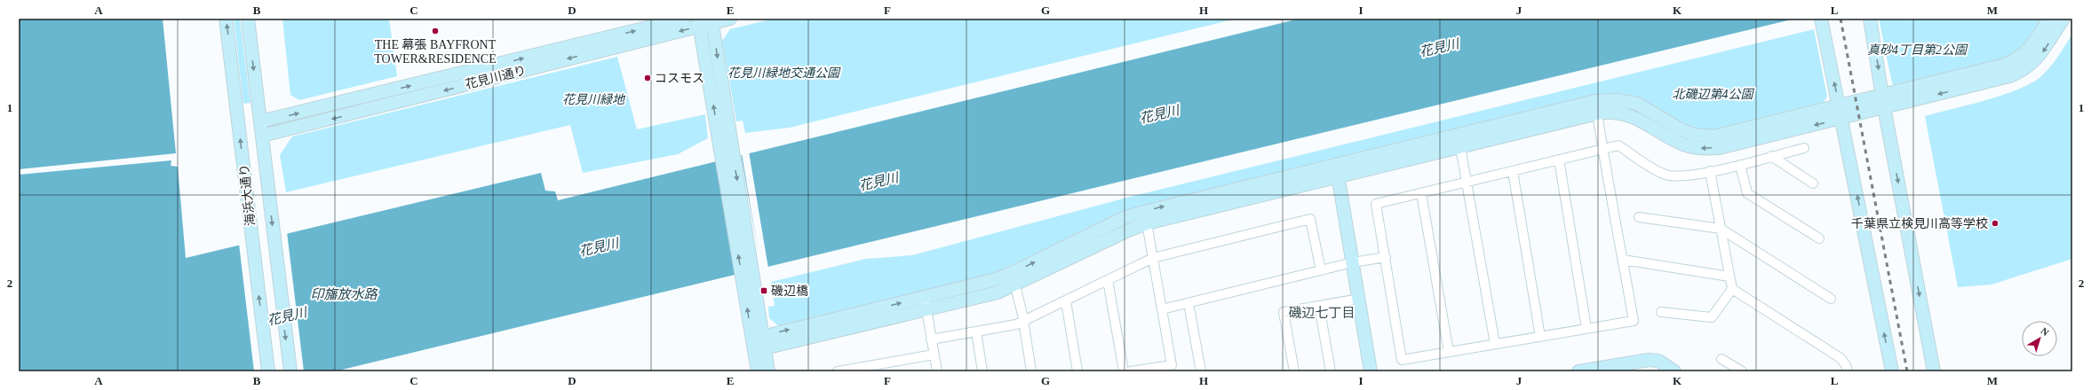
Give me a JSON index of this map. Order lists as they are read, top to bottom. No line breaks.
{"streets":{"street":["花見川通り","海浜大通り"]},"crossings":[["花見川通り","海浜大通り"]],"districts":["磯辺七丁目"],"water":["花見川","印旛放水路"],"parks":["真砂4丁目第2公園","花見川緑地交通公園","北磯辺第4公園","花見川緑地"],"places":{"other":["THE 幕張 BAYFRONT TOWER&RESIDENCE","コスモス","千葉県立検見川高等学校"],"transit":["磯辺橋"]},"north":"top right","grid":{"columns":["A","B","C","D","E","F","G","H","I","J","K","L","M"],"rows":["1","2"]}}
